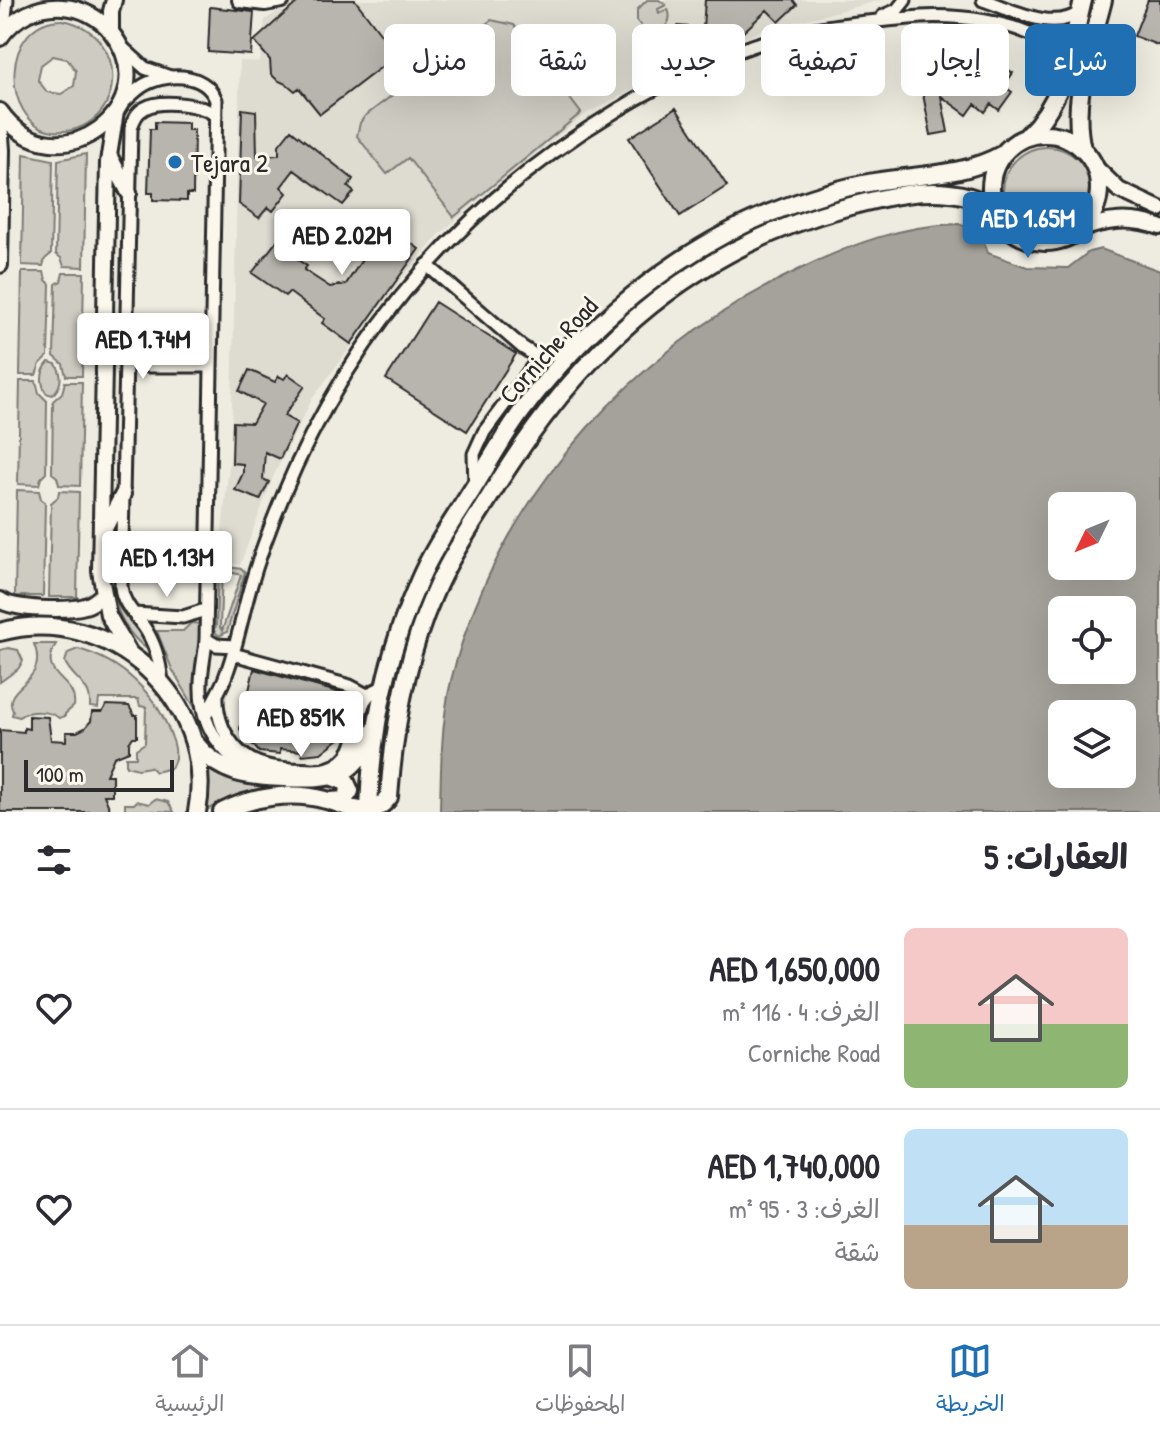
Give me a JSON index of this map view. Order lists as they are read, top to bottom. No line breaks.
{"streets":{"main road":["Corniche Road"]},"places":["Tejara 2"],"scale_bar":"100 m","north":"bottom left","page":{"chip":["شراء","إيجار","تصفية","جديد","شقة","منزل"],"price":["AED 1.65M","AED 2.02M","AED 1.74M","AED 1.13M","AED 851K"],"scale":"100 m","heading":"العقارات: 5","list":[{"name":"AED 1,650,000","note":"الغرف: 4 · 116 m² · Corniche Road"},{"name":"AED 1,740,000","note":"الغرف: 3 · 95 m² · شقة"}],"tabs":["الخريطة","المحفوظات","الرئيسية"]}}
